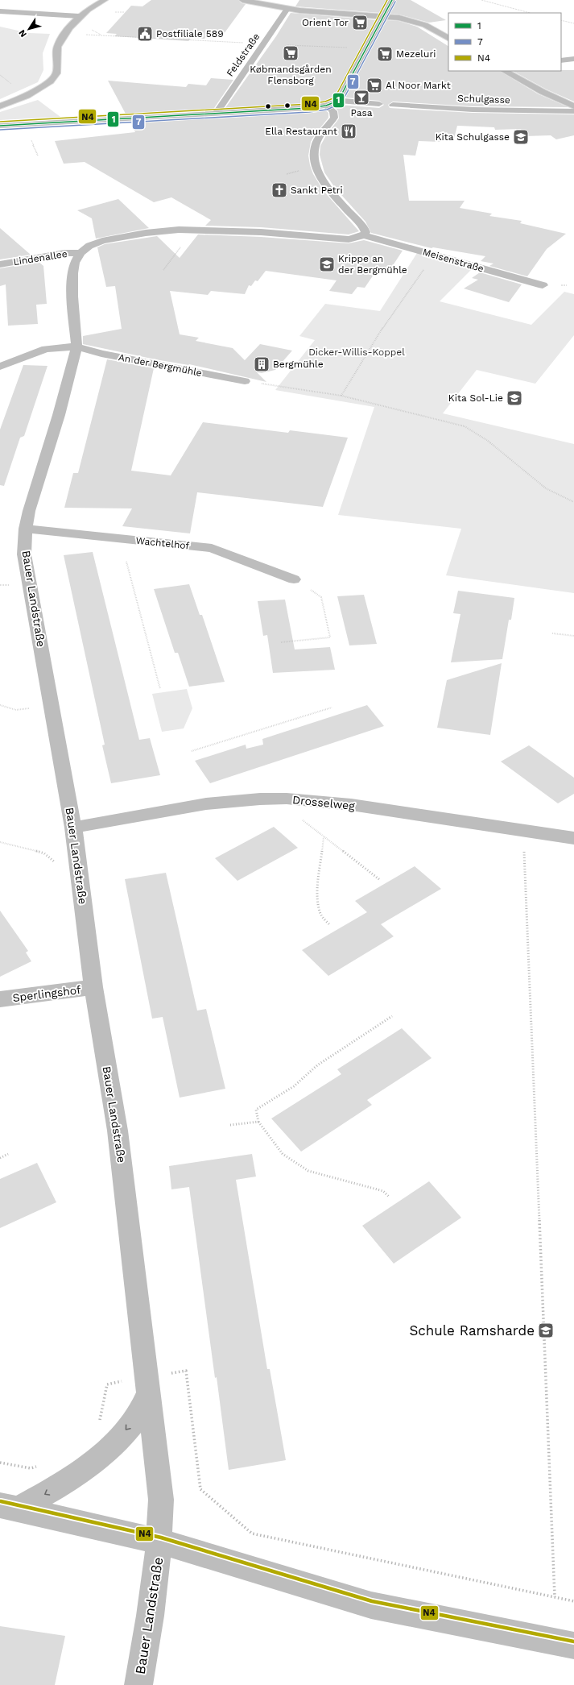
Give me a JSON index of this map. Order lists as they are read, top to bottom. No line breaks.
{"streets":{"street":["Feldstraße","Schulgasse","Lindenallee","Meisenstraße","An der Bergmühle","Wachtelhof","Bauer Landstraße","Drosselweg","Sperlingshof"]},"crossings":[["Lindenallee","Bauer Landstraße"],["An der Bergmühle","Bauer Landstraße"],["Wachtelhof","Bauer Landstraße"],["Bauer Landstraße","Drosselweg"],["Bauer Landstraße","Sperlingshof"]],"parks":["Dicker-Willis-Koppel"],"places":{"supermarket":["Orient Tor","Købmandsgården Flensborg","Mezeluri","Al Noor Markt"],"public building":["Postfiliale 589"],"bar":["Pasa"],"restaurant":["Ella Restaurant"],"school or university":["Kita Schulgasse","Krippe an der Bergmühle","Kita Sol-Lie","Schule Ramsharde"],"church":["Sankt Petri"],"building":["Bergmühle"]},"lines":["transit line 1","transit line N4","transit line 7"],"legend":["1","7","N4"],"north":"bottom left"}
